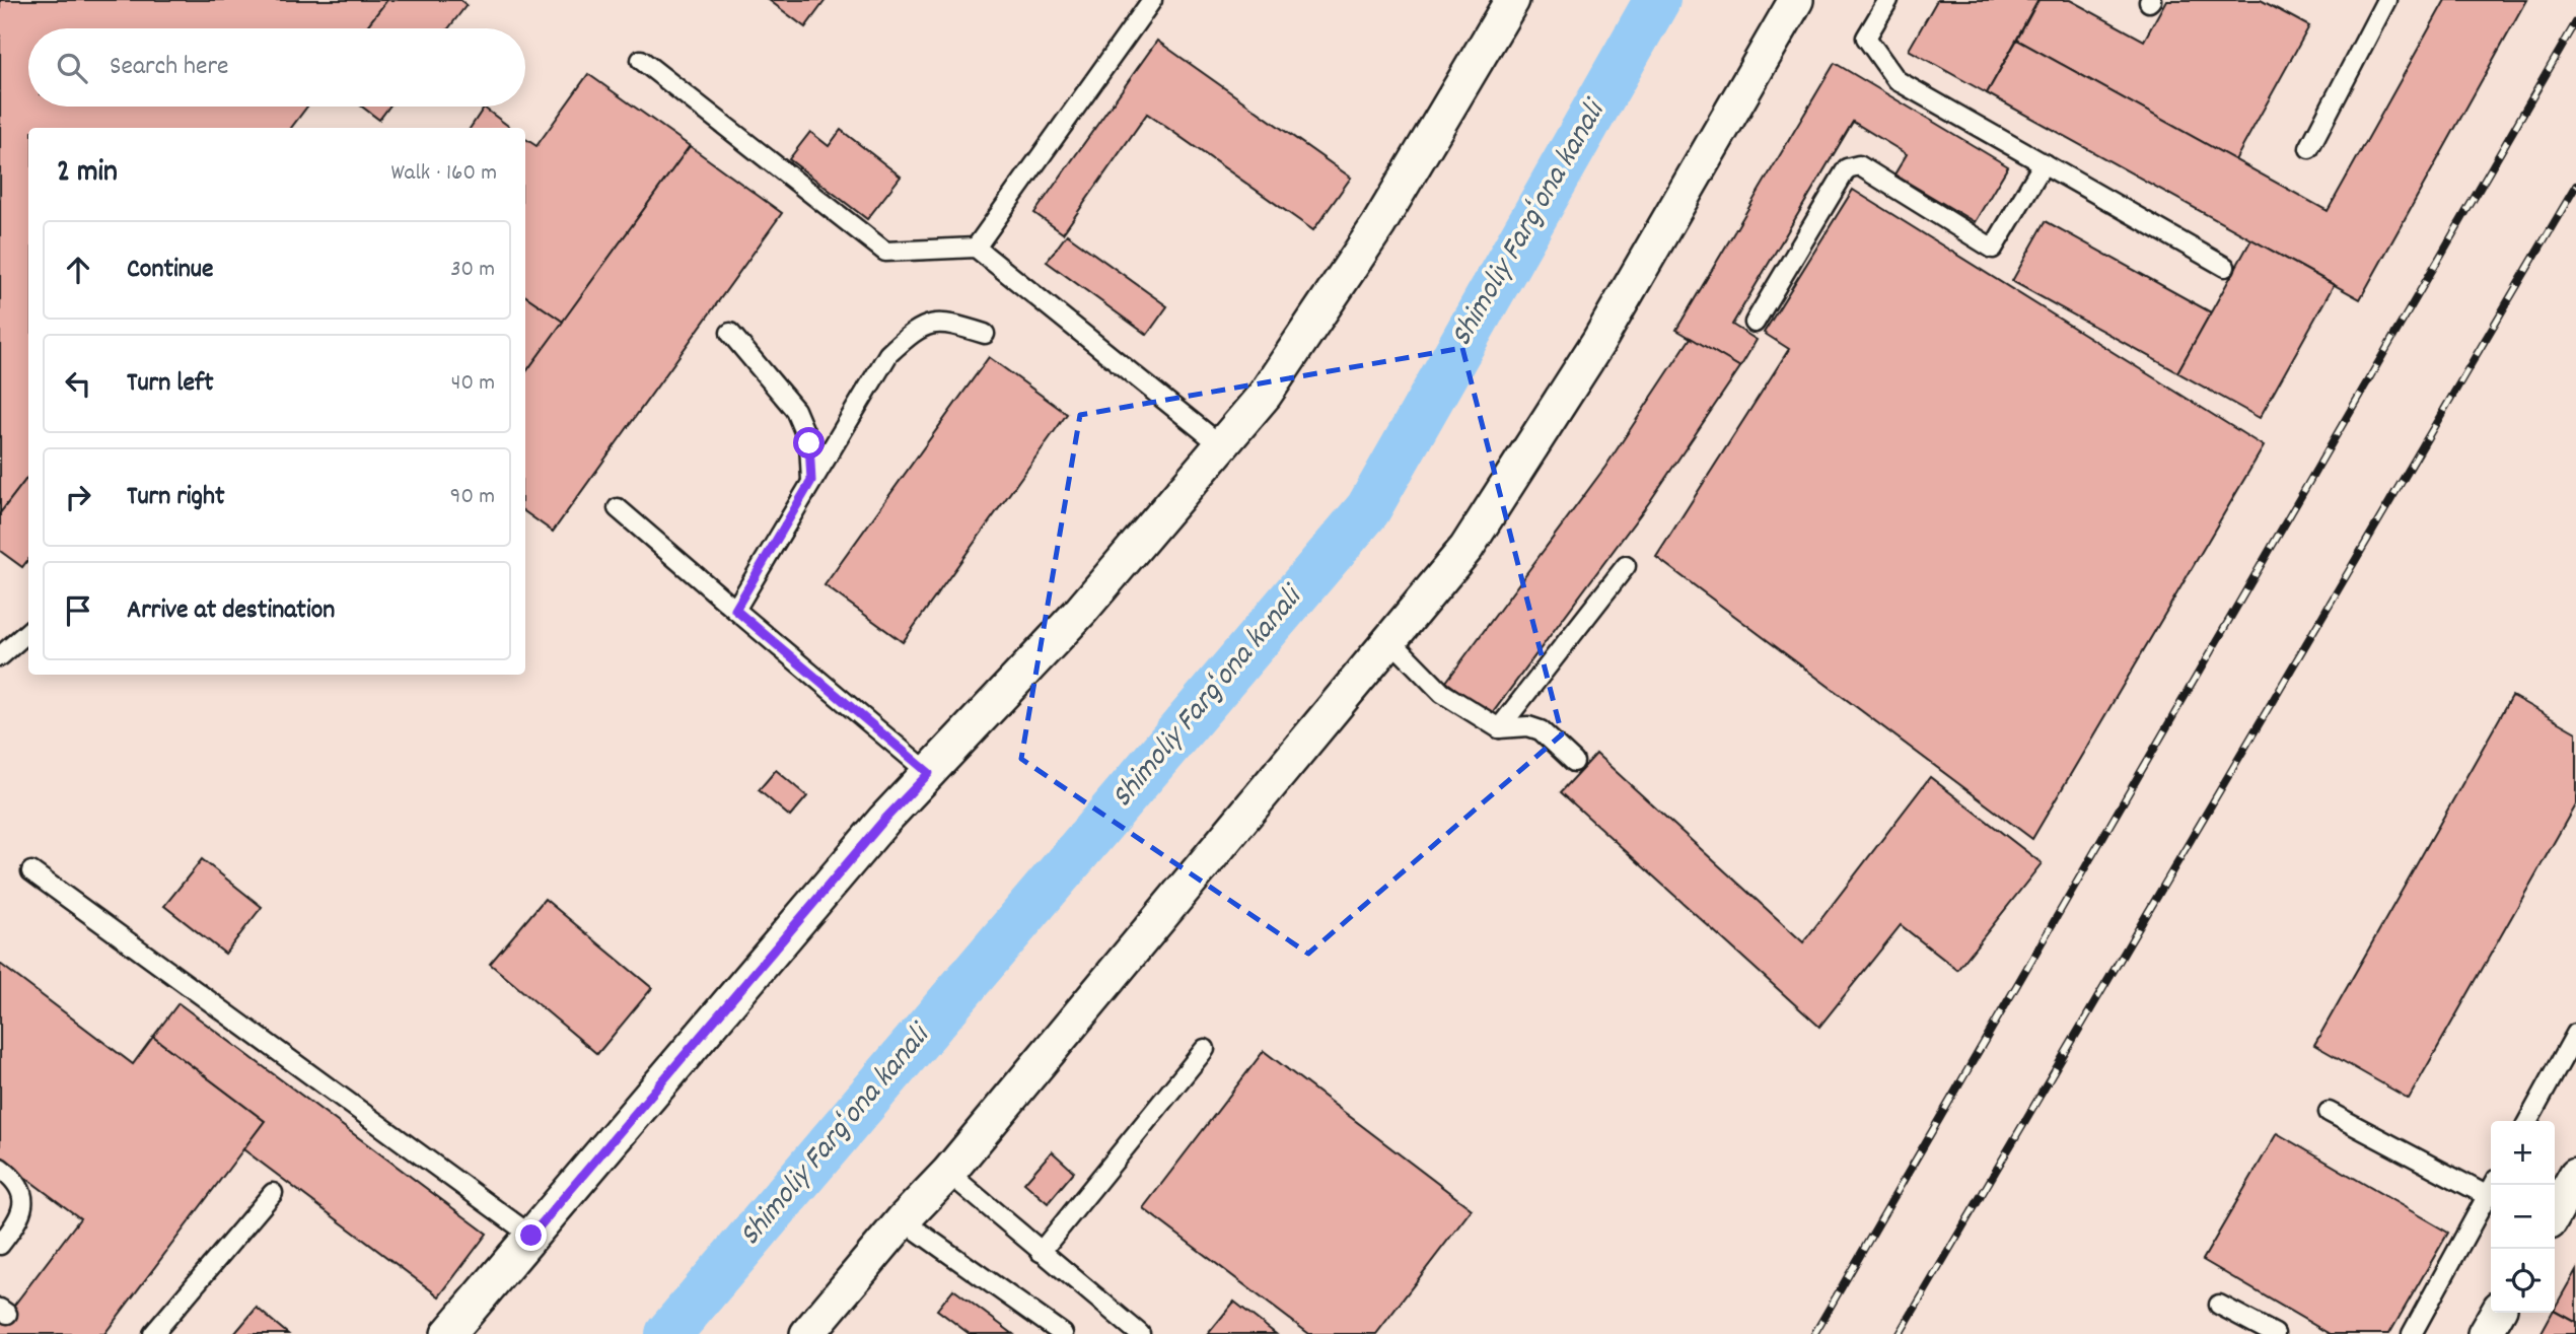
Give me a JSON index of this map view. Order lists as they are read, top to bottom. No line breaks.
{"water":["Shimoliy Fargʻona kanali"],"page":{"search":"Search here","heading":["2 min","Walk · 160 m"],"list":[["Continue","30 m"],["Turn left","40 m"],["Turn right","90 m"],"Arrive at destination"],"map_buttons":["+","−"]}}
